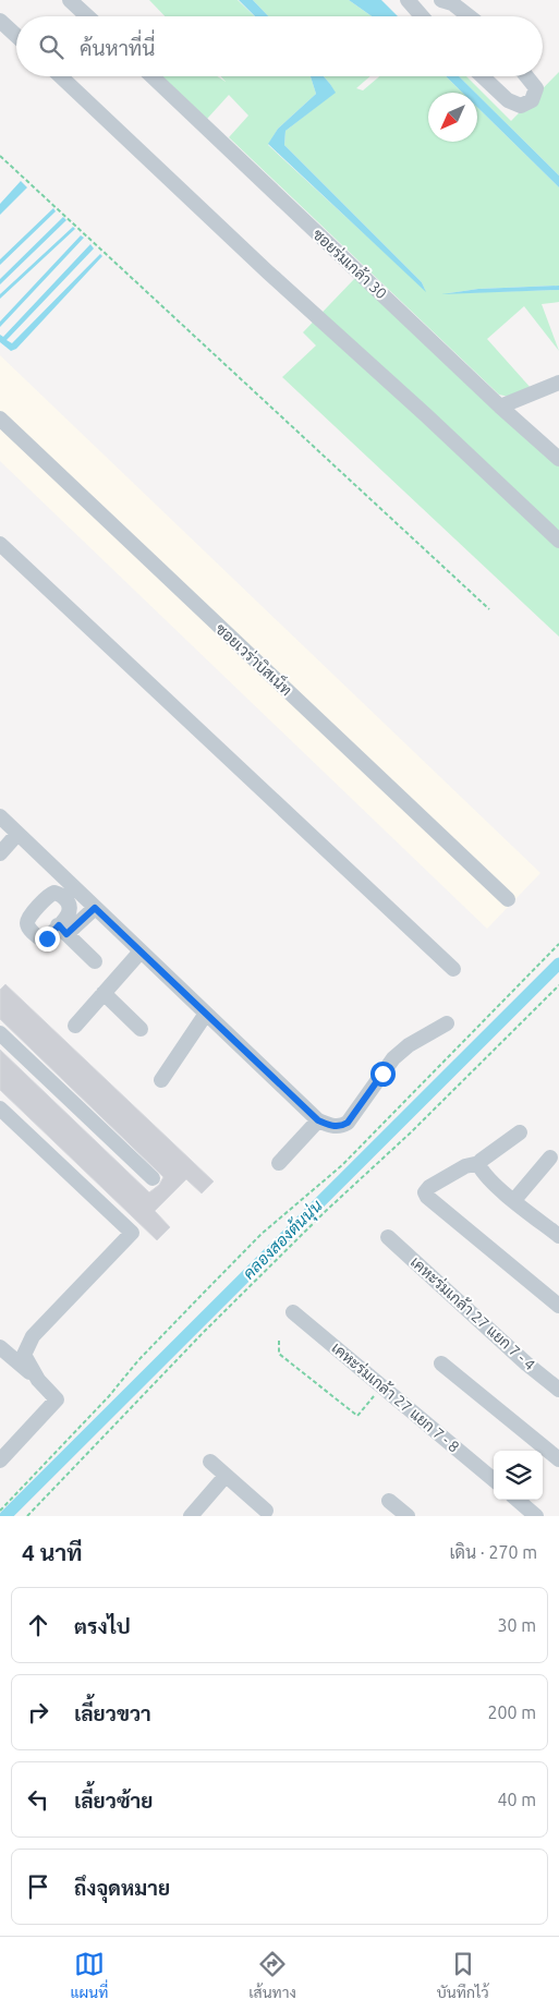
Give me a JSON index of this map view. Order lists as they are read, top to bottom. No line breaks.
{"streets":{"street":["ซอยร่มเกล้า 30","ซอยเวร่าบิสเน็ท","เคหะร่มเกล้า 27 แยก 7 - 4","เคหะร่มเกล้า 27 แยก 7 - 8"]},"water":["คลองสองต้นนุ่น"],"north":"bottom left","page":{"search":"ค้นหาที่นี่","heading":["4 นาที","เดิน · 270 m"],"list":[["ตรงไป","30 m"],["เลี้ยวขวา","200 m"],["เลี้ยวซ้าย","40 m"],"ถึงจุดหมาย"],"nav":["แผนที่","เส้นทาง","บันทึกไว้"]}}
